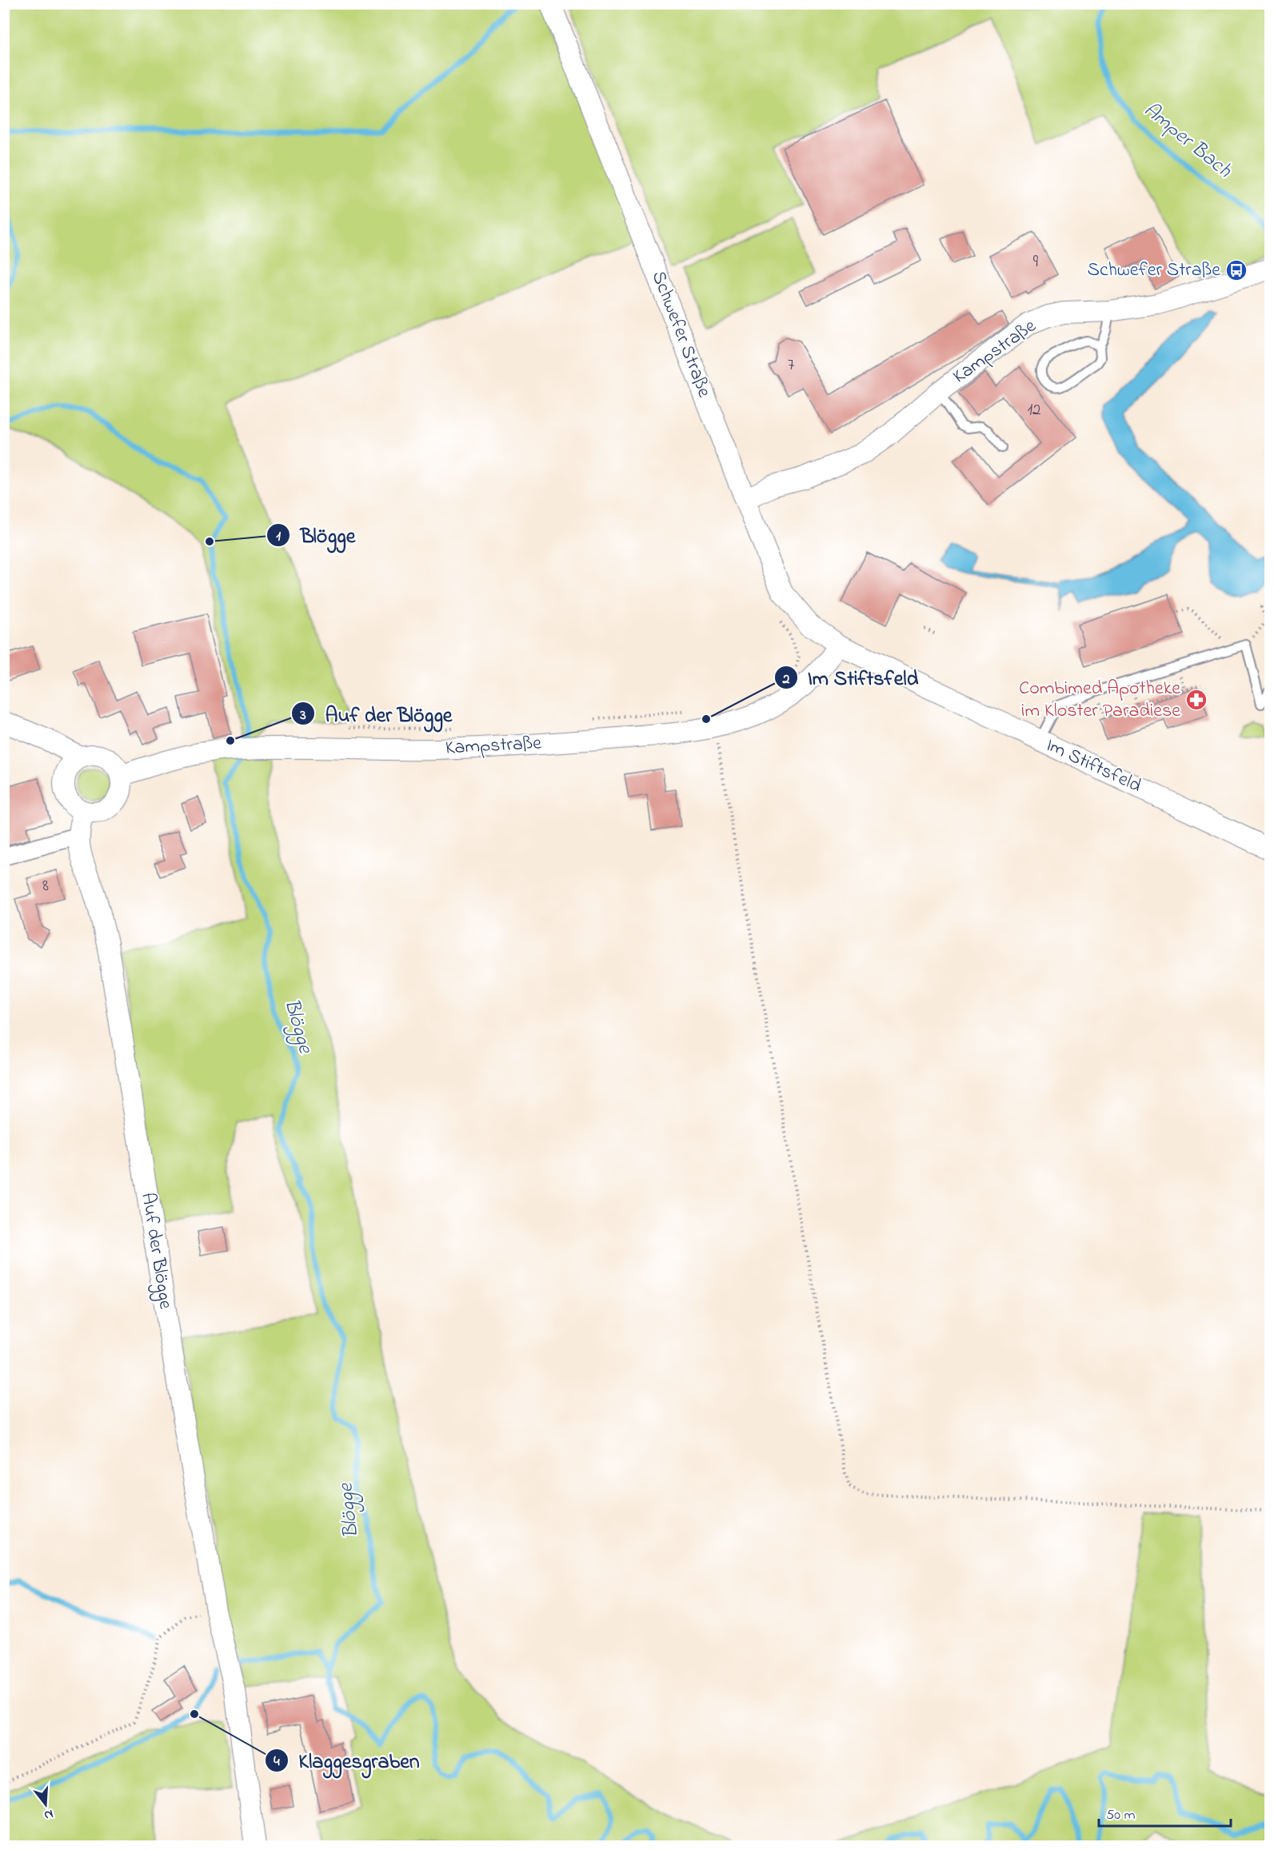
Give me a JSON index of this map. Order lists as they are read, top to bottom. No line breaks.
{"streets":{"street":["Schwefer Straße","Kampstraße","Im Stiftsfeld","Auf der Blögge"]},"crossings":[["Schwefer Straße","Kampstraße"],["Schwefer Straße","Im Stiftsfeld"],["Kampstraße","Im Stiftsfeld"],["Kampstraße","Auf der Blögge"]],"water":["Amper Bach","Blögge"],"places":{"bus stop":["Schwefer Straße"],"other":["Blögge","Im Stiftsfeld","Auf der Blögge","Klaggesgraben"],"pharmacy":["Combimed Apotheke im Kloster Paradiese"]},"house_numbers":["9","7","12","8"],"scale_bar":"50 m","north":"bottom"}
